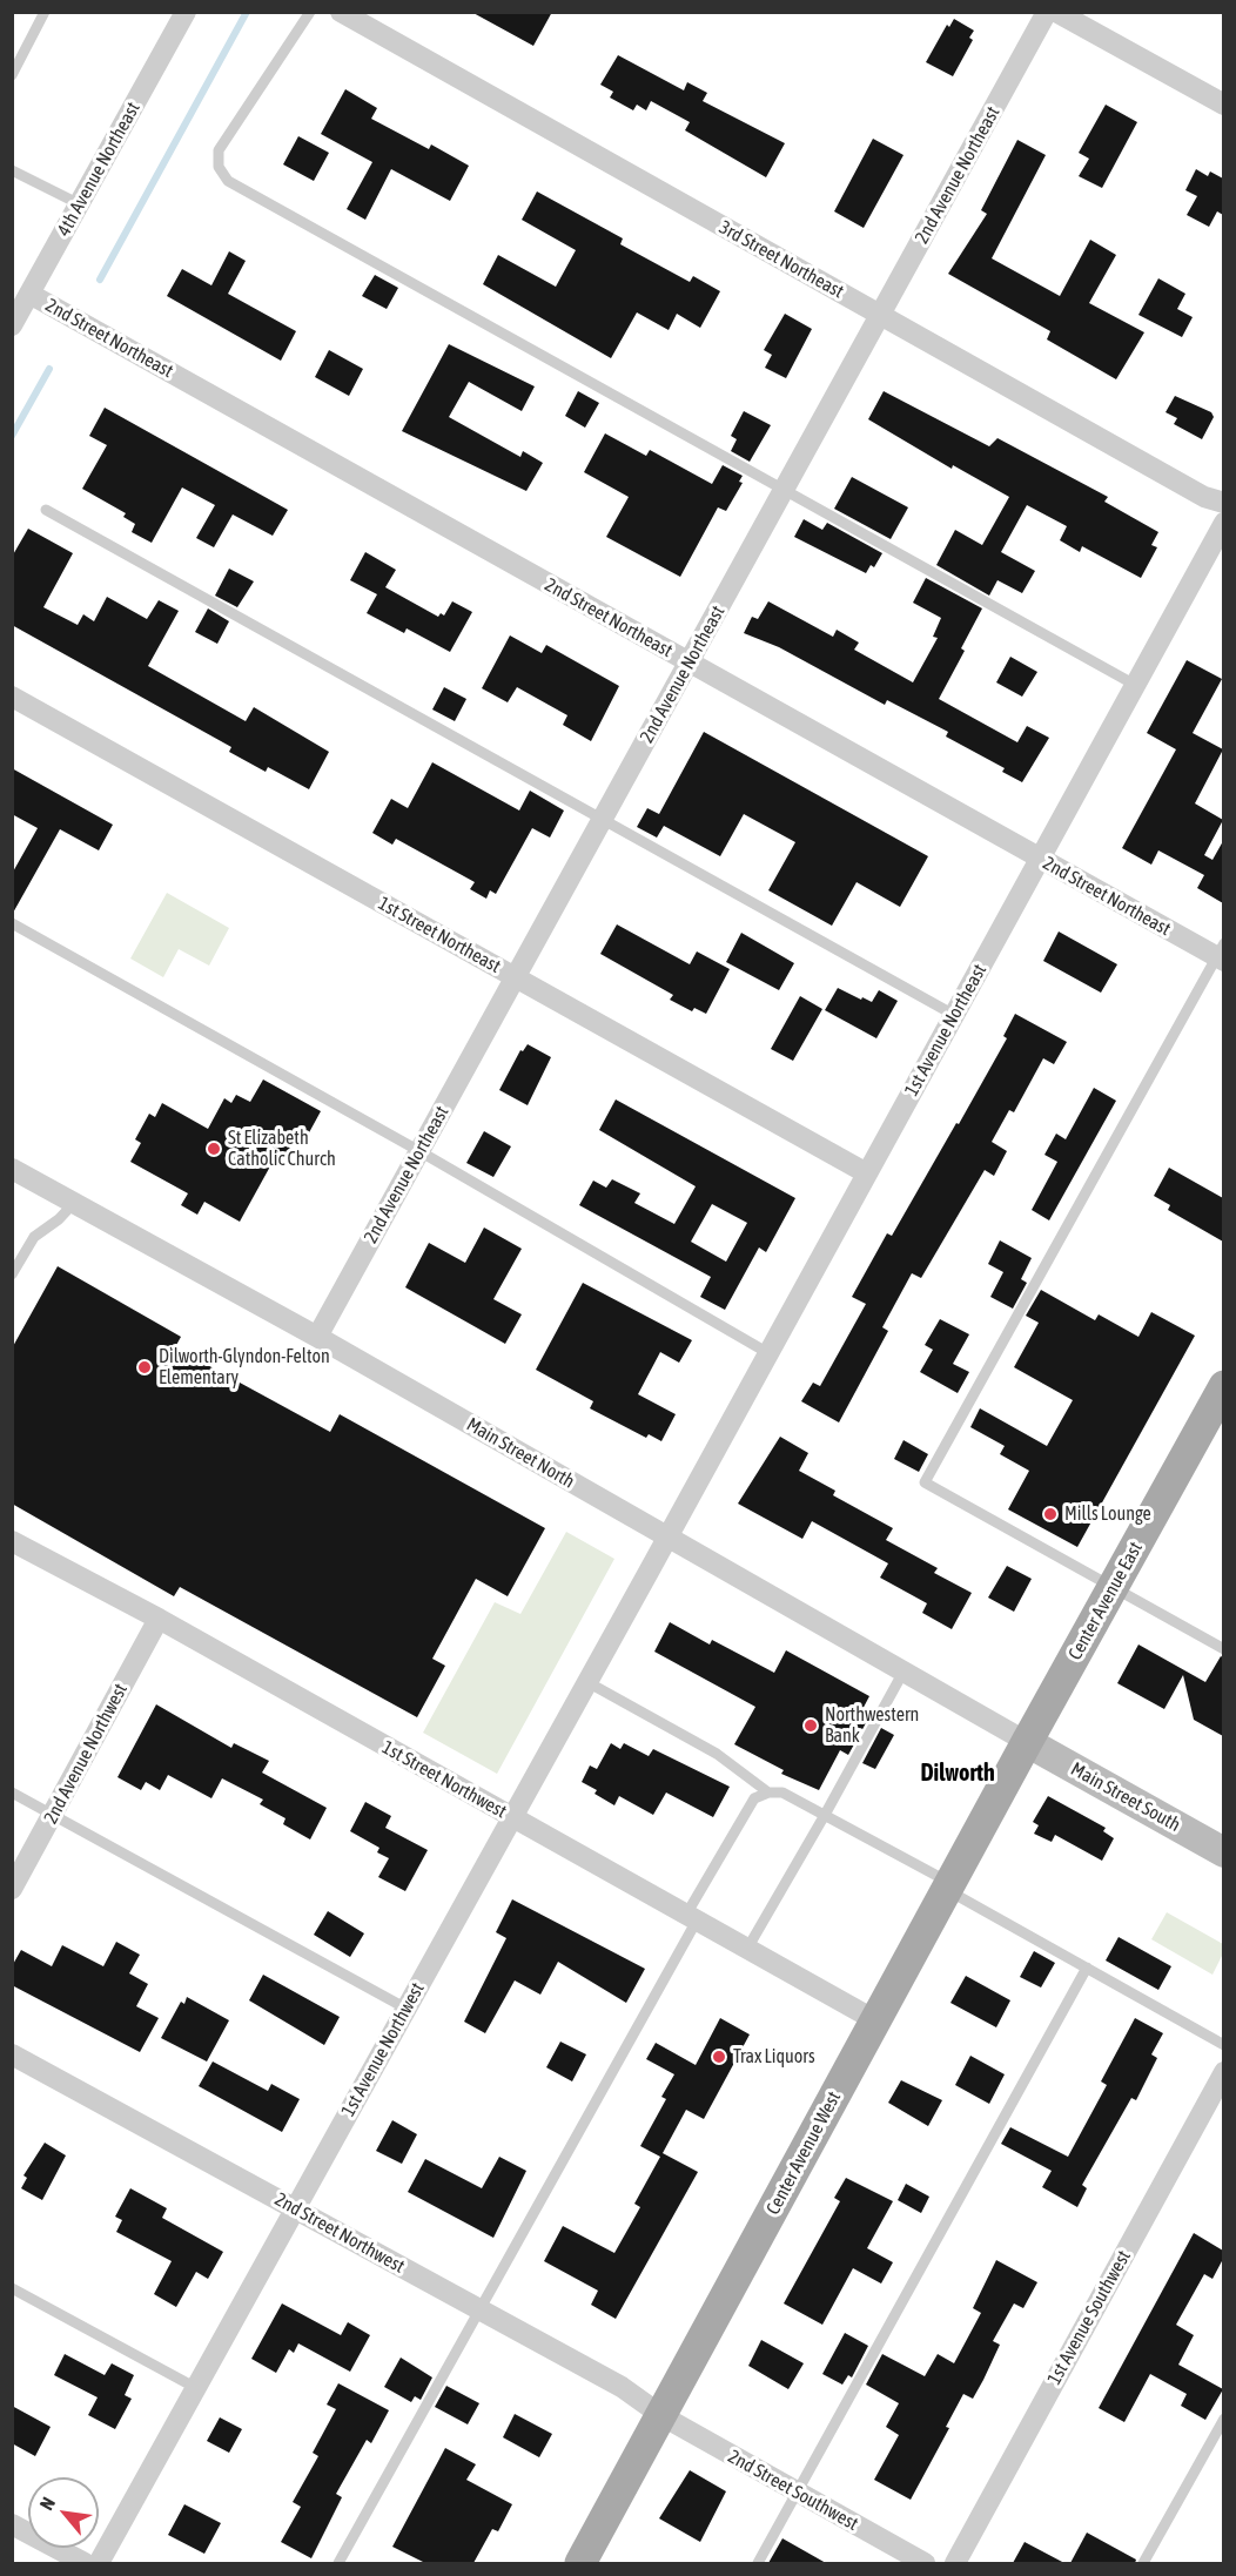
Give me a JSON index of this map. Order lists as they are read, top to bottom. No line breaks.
{"streets":{"main road":["Center Avenue East","Center Avenue West"],"street":["4th Avenue Northeast","2nd Avenue Northeast","3rd Street Northeast","2nd Street Northeast","1st Street Northeast","1st Avenue Northeast","Main Street North","2nd Avenue Northwest","1st Street Northwest","Main Street South","1st Avenue Northwest","2nd Street Northwest","1st Avenue Southwest","2nd Street Southwest"]},"crossings":[["4th Avenue Northeast","2nd Street Northeast"],["2nd Avenue Northeast","3rd Street Northeast"],["2nd Avenue Northeast","2nd Street Northeast"],["2nd Avenue Northeast","1st Street Northeast"],["2nd Avenue Northeast","Main Street North"],["2nd Street Northeast","1st Avenue Northeast"],["1st Street Northeast","1st Avenue Northeast"],["1st Avenue Northeast","Main Street North"],["1st Avenue Northeast","1st Avenue Northwest"],["Main Street North","Center Avenue East"],["Main Street North","Main Street South"],["Main Street North","1st Avenue Northwest"],["Main Street North","Center Avenue West"],["Center Avenue East","Main Street South"],["Center Avenue East","Center Avenue West"],["2nd Avenue Northwest","1st Street Northwest"],["1st Street Northwest","1st Avenue Northwest"],["1st Street Northwest","Center Avenue West"],["Main Street South","Center Avenue West"],["1st Avenue Northwest","2nd Street Northwest"],["Center Avenue West","2nd Street Northwest"],["Center Avenue West","2nd Street Southwest"],["2nd Street Northwest","2nd Street Southwest"]],"districts":["Dilworth"],"places":["St Elizabeth Catholic Church","Dilworth-Glyndon-Felton Elementary","Mills Lounge","Northwestern Bank","Trax Liquors"],"north":"top left"}
